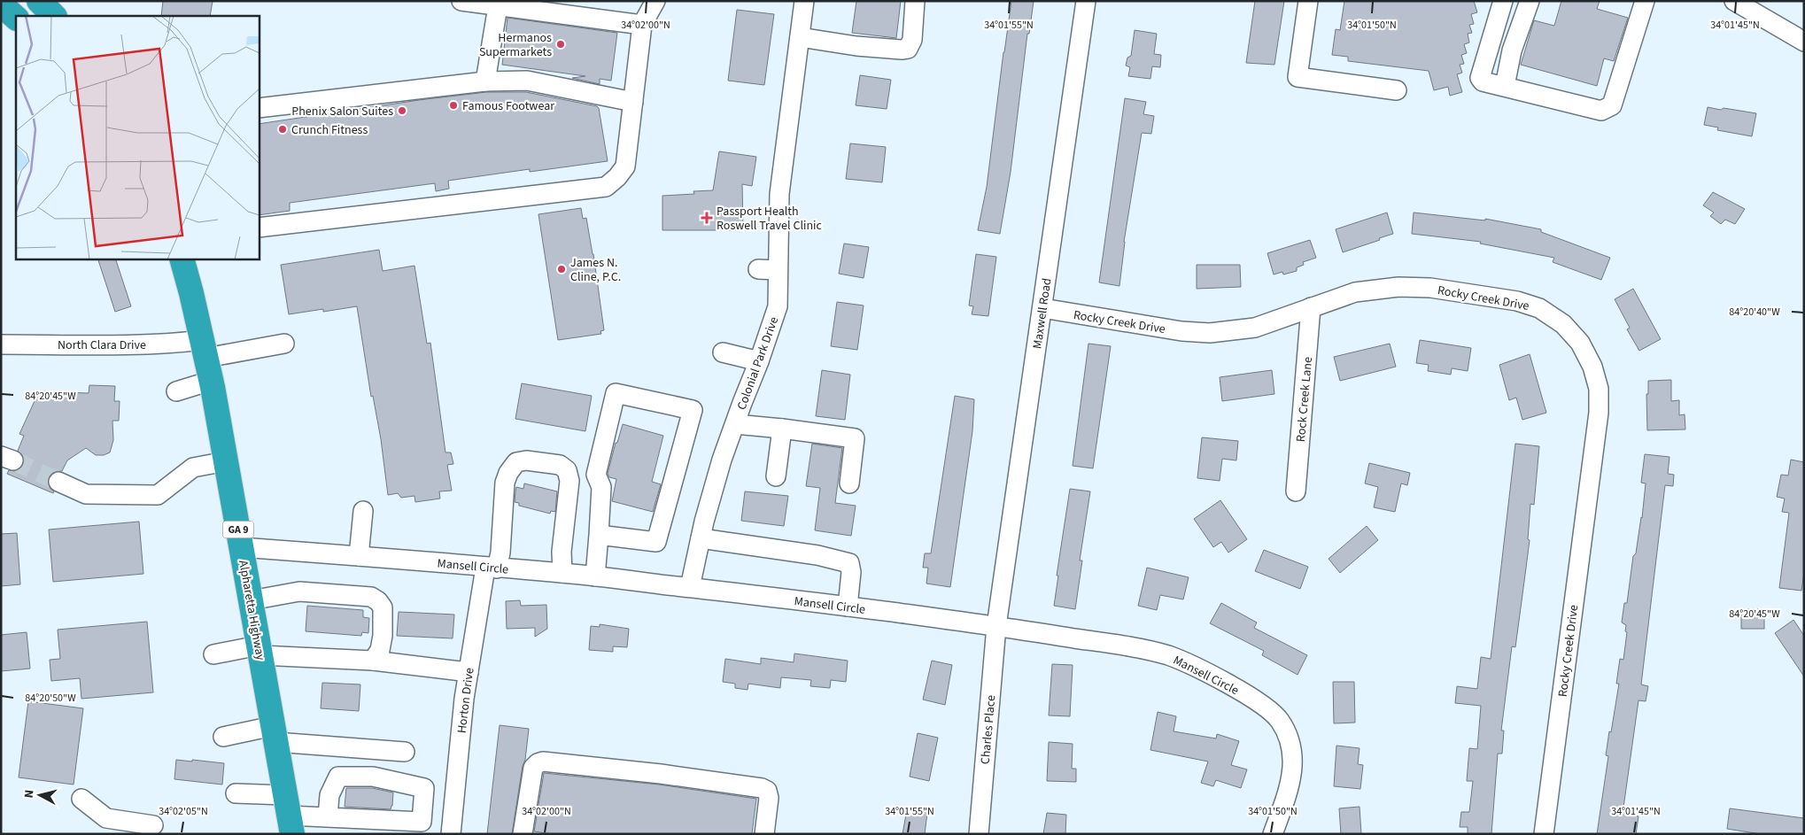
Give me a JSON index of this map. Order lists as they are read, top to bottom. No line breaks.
{"streets":{"highway":["GA 9","Alpharetta Highway"],"street":["Rocky Creek Drive","Maxwell Road","North Clara Drive","Colonial Park Drive","Rock Creek Lane","Mansell Circle","Horton Drive","Charles Place"]},"crossings":[["Rocky Creek Drive","Maxwell Road"],["Rocky Creek Drive","Rock Creek Lane"],["Maxwell Road","Mansell Circle"],["Maxwell Road","Charles Place"],["North Clara Drive","Alpharetta Highway"],["Colonial Park Drive","Mansell Circle"],["Mansell Circle","Alpharetta Highway"],["Mansell Circle","Horton Drive"],["Mansell Circle","Charles Place"]],"places":{"other":["Hermanos Supermarkets","Famous Footwear","Phenix Salon Suites","Crunch Fitness","James N. Cline, P.C."],"health":["Passport Health Roswell Travel Clinic"]},"north":"left","coordinates":["34°02'00\"N","34°01'55\"N","34°01'50\"N","34°01'45\"N","84°20'40\"W","84°20'45\"W","84°20'50\"W","34°02'05\"N"]}
